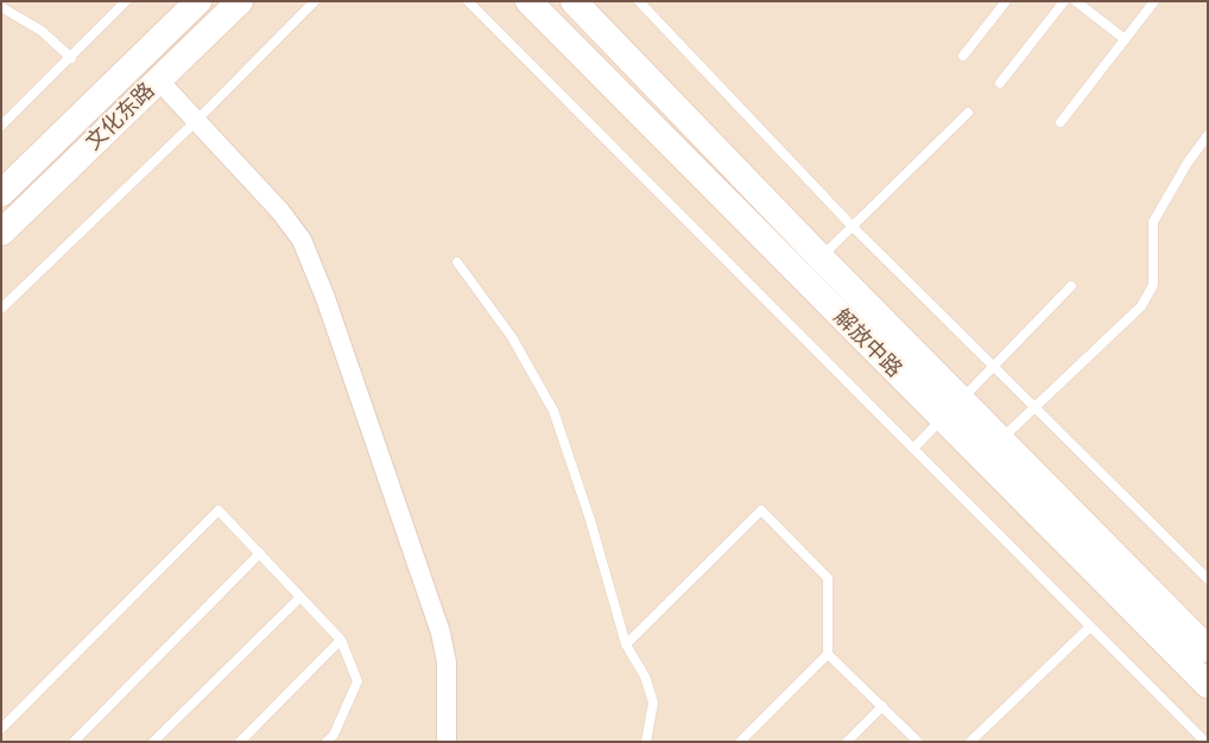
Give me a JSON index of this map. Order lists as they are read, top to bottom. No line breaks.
{"streets":{"street":["文化东路","解放中路"]}}
